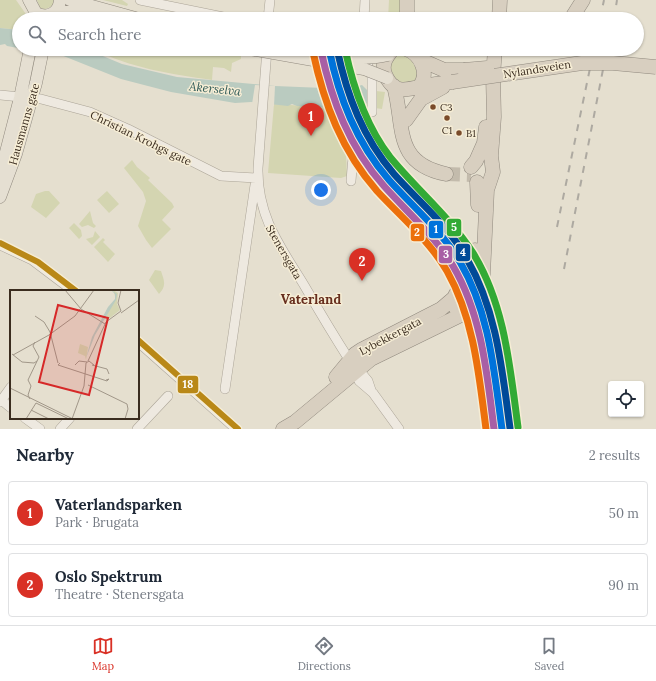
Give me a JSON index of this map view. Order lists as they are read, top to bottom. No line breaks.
{"streets":{"highway":["Nylandsveien","Lybekkergata"],"main road":["Hausmanns gate"],"street":["Christian Krohgs gate","Stenersgata"]},"crossings":[["Hausmanns gate","Christian Krohgs gate"],["Christian Krohgs gate","Stenersgata"],["Stenersgata","Lybekkergata"]],"districts":["Vaterland"],"water":["Akerselva"],"places":["C3","C1","B1"],"lines":["transit line 1","transit line 3","transit line 4","metro line 2","transit line 5","transit line 18"],"page":{"search":"Search here","pins":["1","2"],"heading":["Nearby","2 results"],"list":[{"mark":"1","name":"Vaterlandsparken","note":"Park · Brugata","value":"50 m"},{"mark":"2","name":"Oslo Spektrum","note":"Theatre · Stenersgata","value":"90 m"}],"nav":["Map","Directions","Saved"]}}
